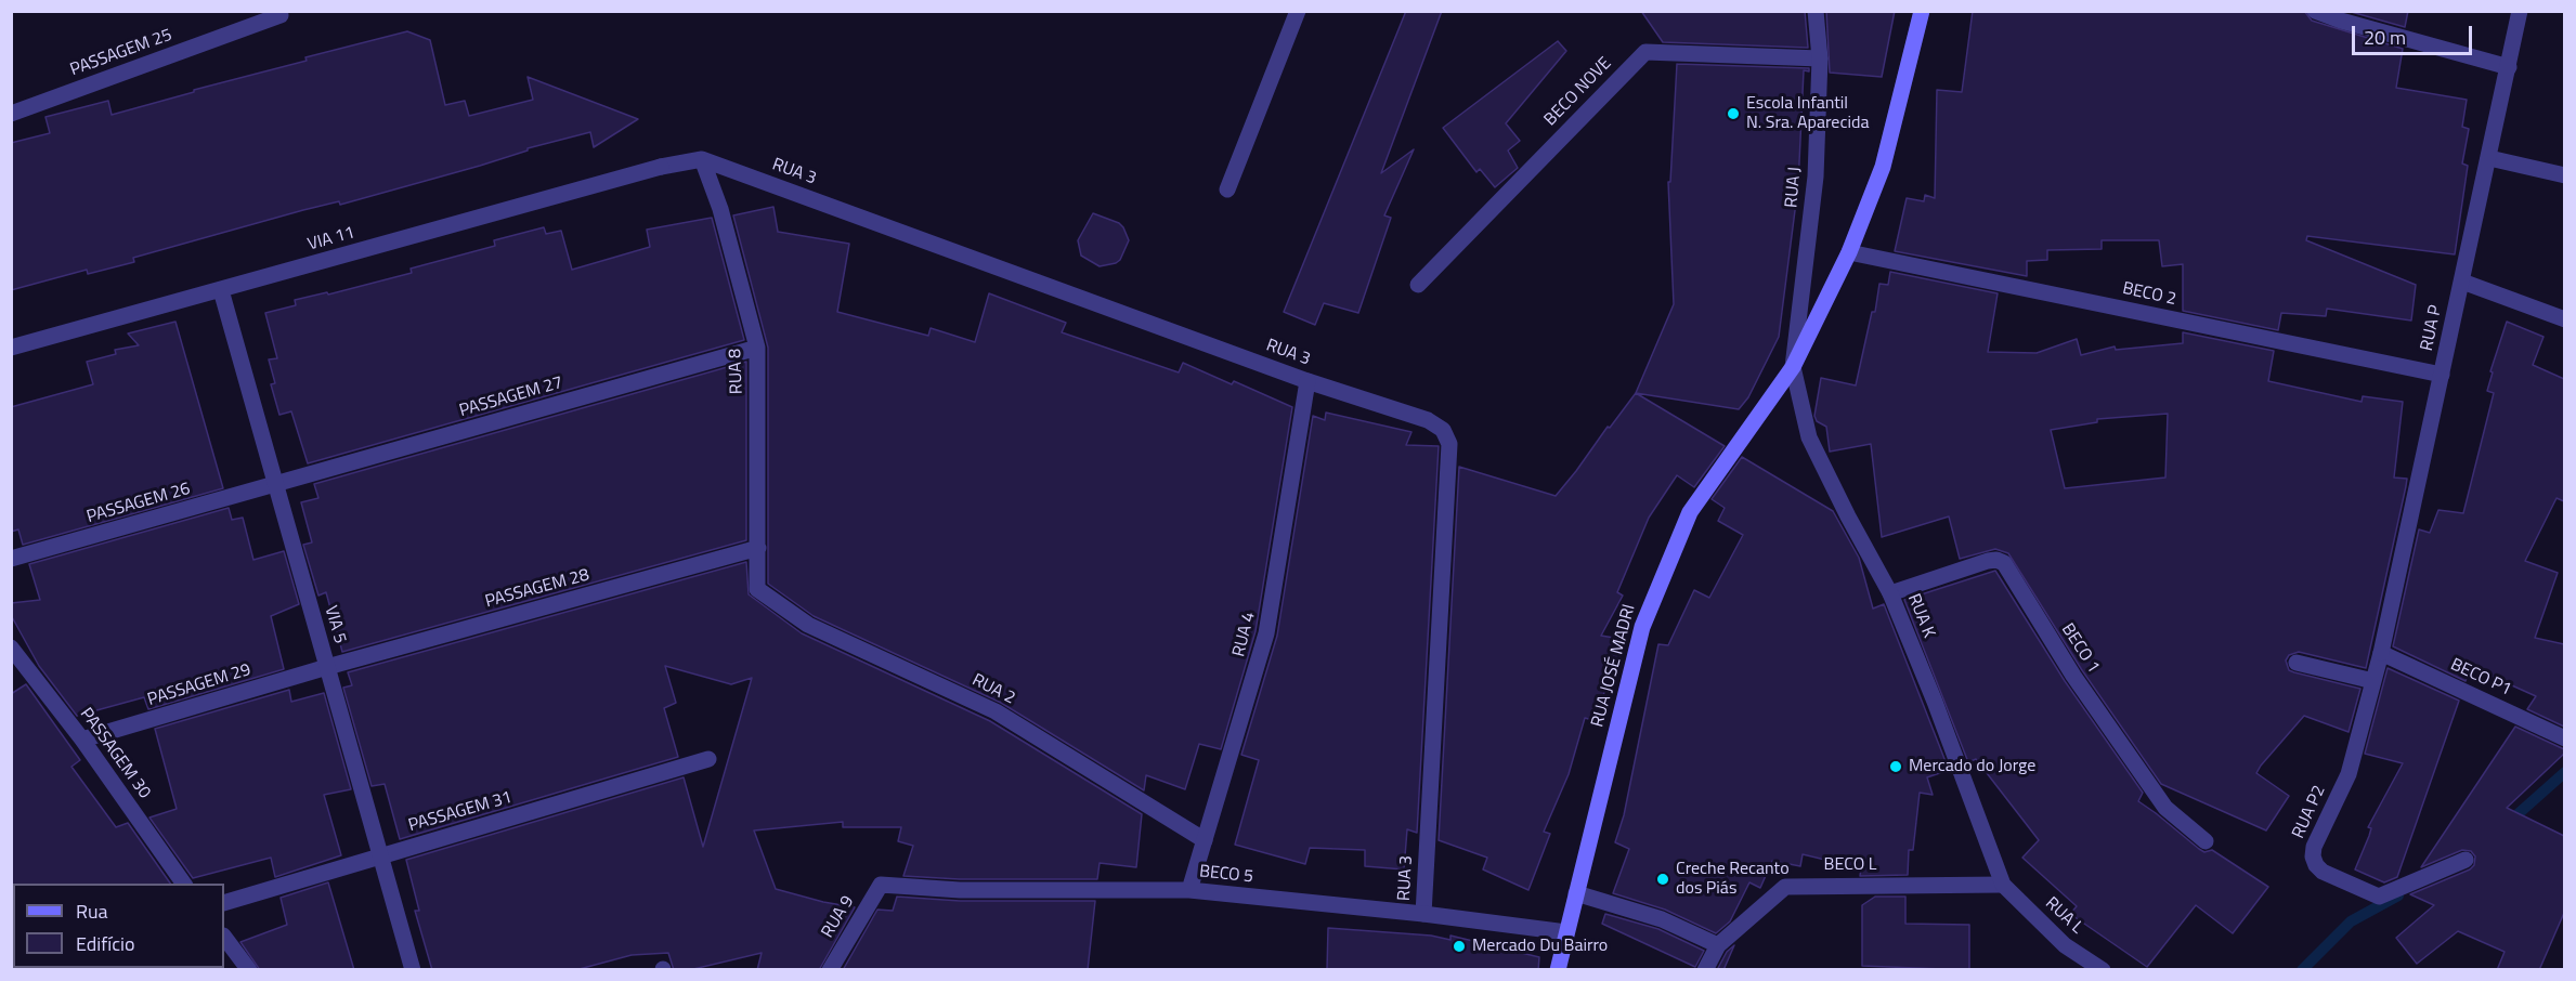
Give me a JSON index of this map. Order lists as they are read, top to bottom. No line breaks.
{"streets":{"street":["PASSAGEM 25","BECO NOVE","RUA 3","RUA J","VIA 11","BECO 2","RUA P","RUA 8","PASSAGEM 27","PASSAGEM 26","PASSAGEM 28","RUA K","VIA 5","RUA 4","BECO 1","RUA JOSÉ MADRI","BECO P1","PASSAGEM 29","RUA 2","PASSAGEM 30","PASSAGEM 31","RUA P2","BECO L","BECO 5","RUA L","RUA 9"]},"crossings":[["BECO NOVE","RUA J"],["RUA 3","VIA 11"],["RUA 3","RUA 8"],["RUA 3","RUA 4"],["RUA 3","BECO 5"],["RUA J","RUA K"],["RUA J","RUA JOSÉ MADRI"],["VIA 11","RUA 8"],["VIA 11","VIA 5"],["BECO 2","RUA P"],["BECO 2","RUA JOSÉ MADRI"],["RUA P","BECO P1"],["RUA P","RUA P2"],["RUA 8","PASSAGEM 27"],["RUA 8","PASSAGEM 28"],["RUA 8","RUA 2"],["PASSAGEM 27","PASSAGEM 26"],["PASSAGEM 27","VIA 5"],["PASSAGEM 26","VIA 5"],["PASSAGEM 28","VIA 5"],["PASSAGEM 28","PASSAGEM 29"],["RUA K","BECO 1"],["RUA K","RUA JOSÉ MADRI"],["RUA K","BECO L"],["RUA K","RUA L"],["VIA 5","PASSAGEM 29"],["VIA 5","PASSAGEM 31"],["RUA 4","RUA 2"],["RUA 4","BECO 5"],["RUA JOSÉ MADRI","BECO 5"],["BECO P1","RUA P2"],["PASSAGEM 29","PASSAGEM 30"],["BECO L","RUA L"],["BECO 5","RUA 9"]],"places":["Escola Infantil N. Sra. Aparecida","Mercado do Jorge","Creche Recanto dos Piás","Mercado Du Bairro"],"legend":["Rua","Edifício"],"scale_bar":"20 m"}
